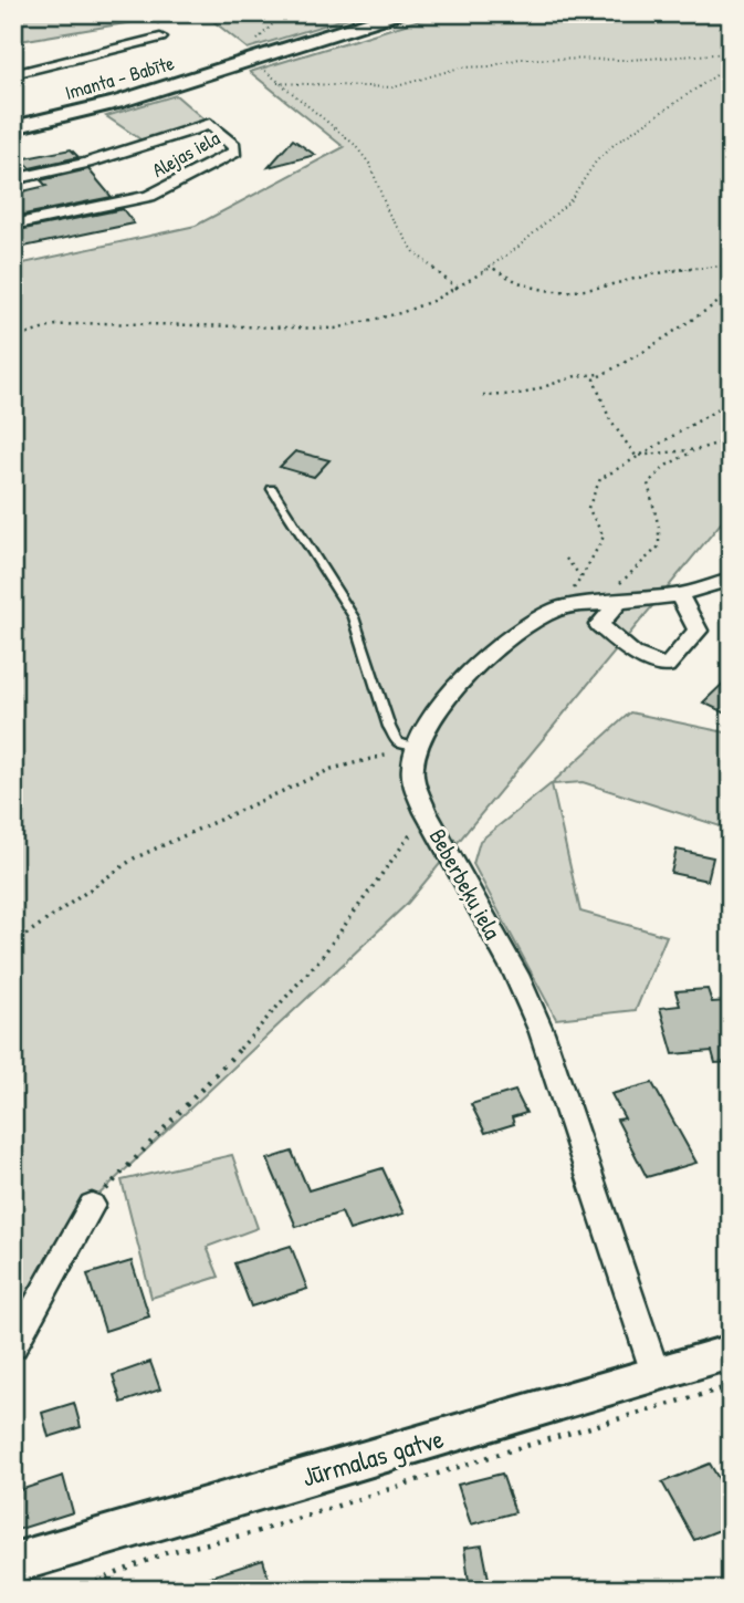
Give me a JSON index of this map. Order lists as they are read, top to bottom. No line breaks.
{"streets":{"main road":["Imanta - Babīte","Jūrmalas gatve"],"street":["Alejas iela","Beberbeķu iela"]},"crossings":[["Beberbeķu iela","Jūrmalas gatve"]]}
